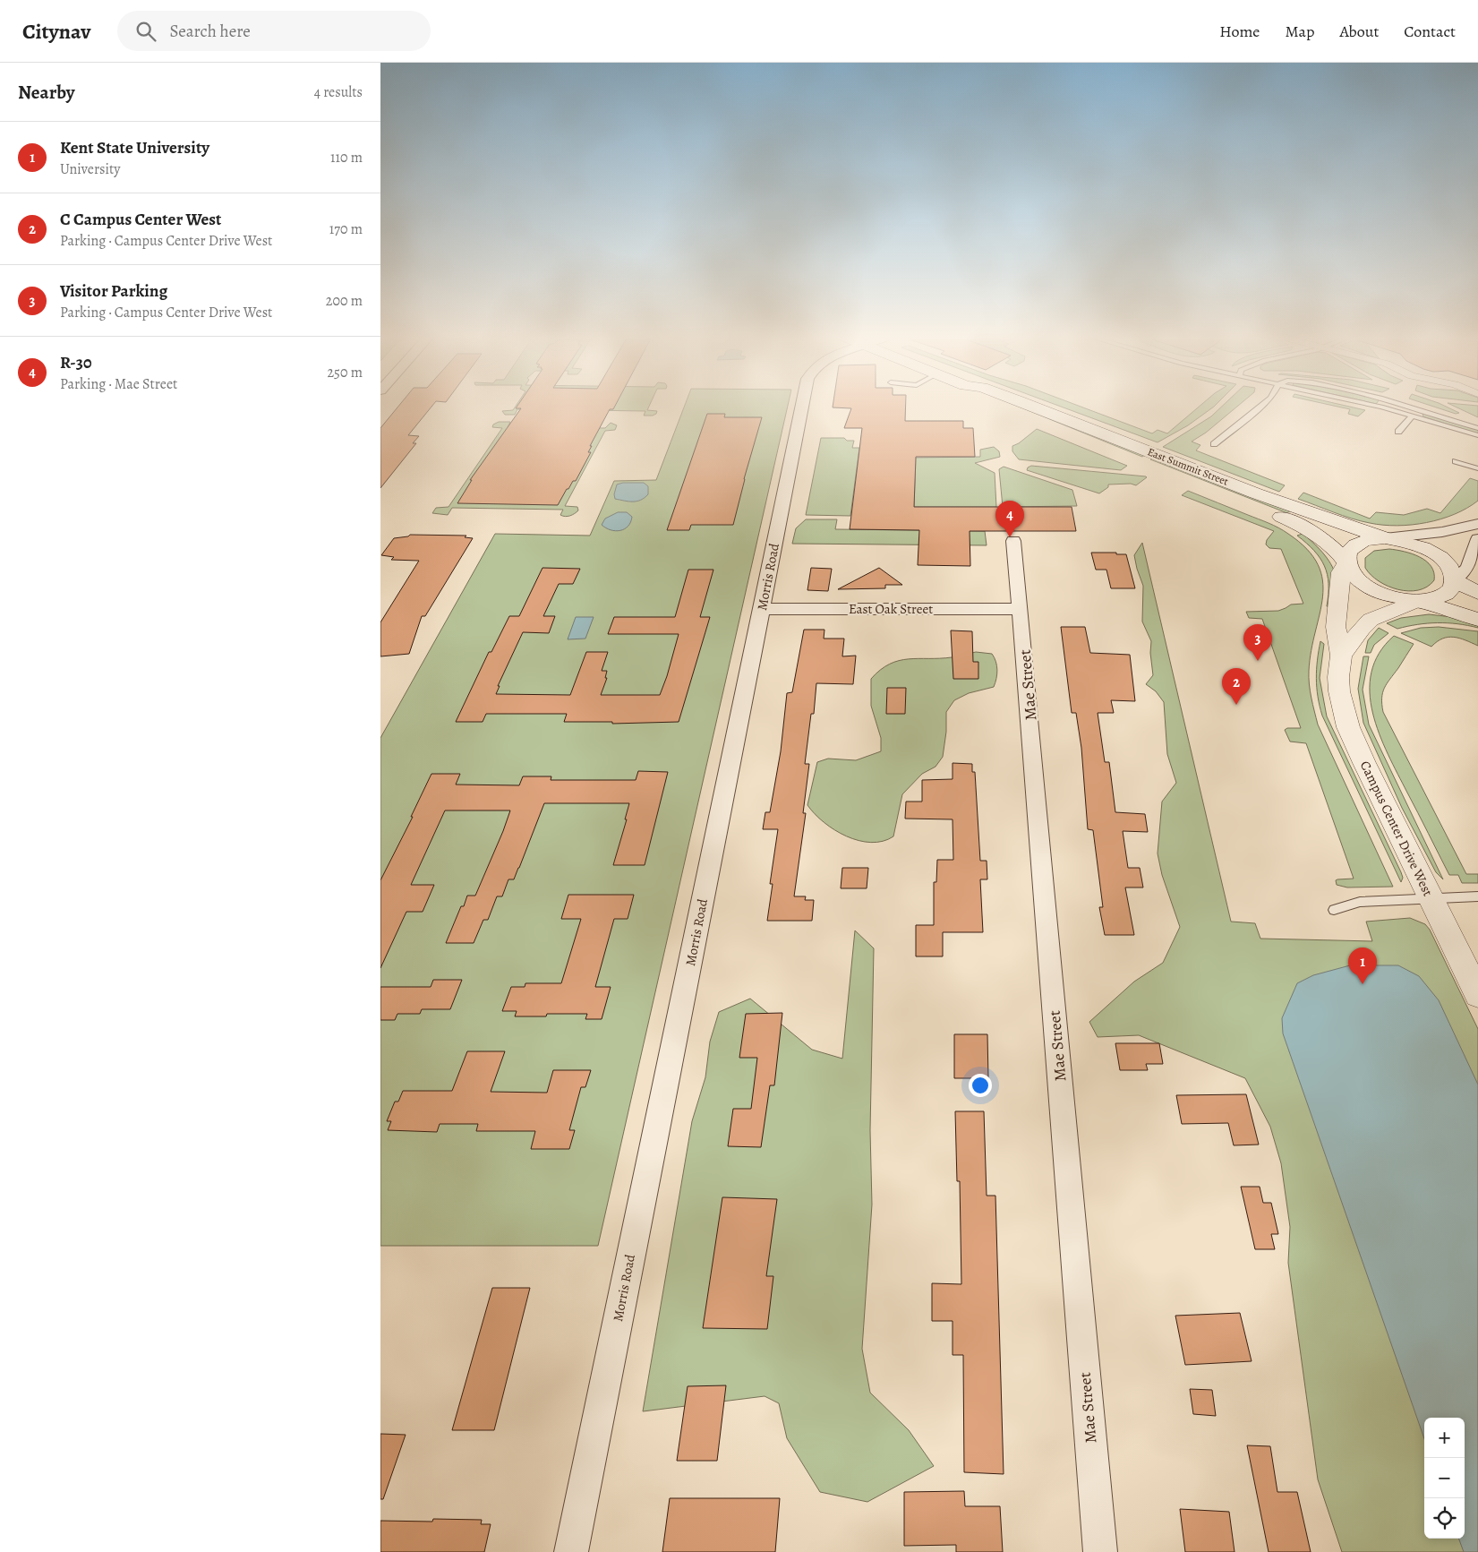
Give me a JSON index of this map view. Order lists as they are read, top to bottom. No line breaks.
{"streets":{"main road":["East Summit Street","Campus Center Drive West"],"street":["Morris Road","East Oak Street","Mae Street"]},"crossings":[["Morris Road","East Oak Street"],["East Oak Street","Mae Street"]],"page":{"header":"Citynav","search":"Search here","nav":["Home","Map","About","Contact"],"heading":["Nearby","4 results"],"list":[{"mark":"1","name":"Kent State University","note":"University","value":"110 m"},{"mark":"2","name":"C Campus Center West","note":"Parking · Campus Center Drive West","value":"170 m"},{"mark":"3","name":"Visitor Parking","note":"Parking · Campus Center Drive West","value":"200 m"},{"mark":"4","name":"R-30","note":"Parking · Mae Street","value":"250 m"}],"pins":["4","3","2","1"],"map_buttons":["+","−"]}}
